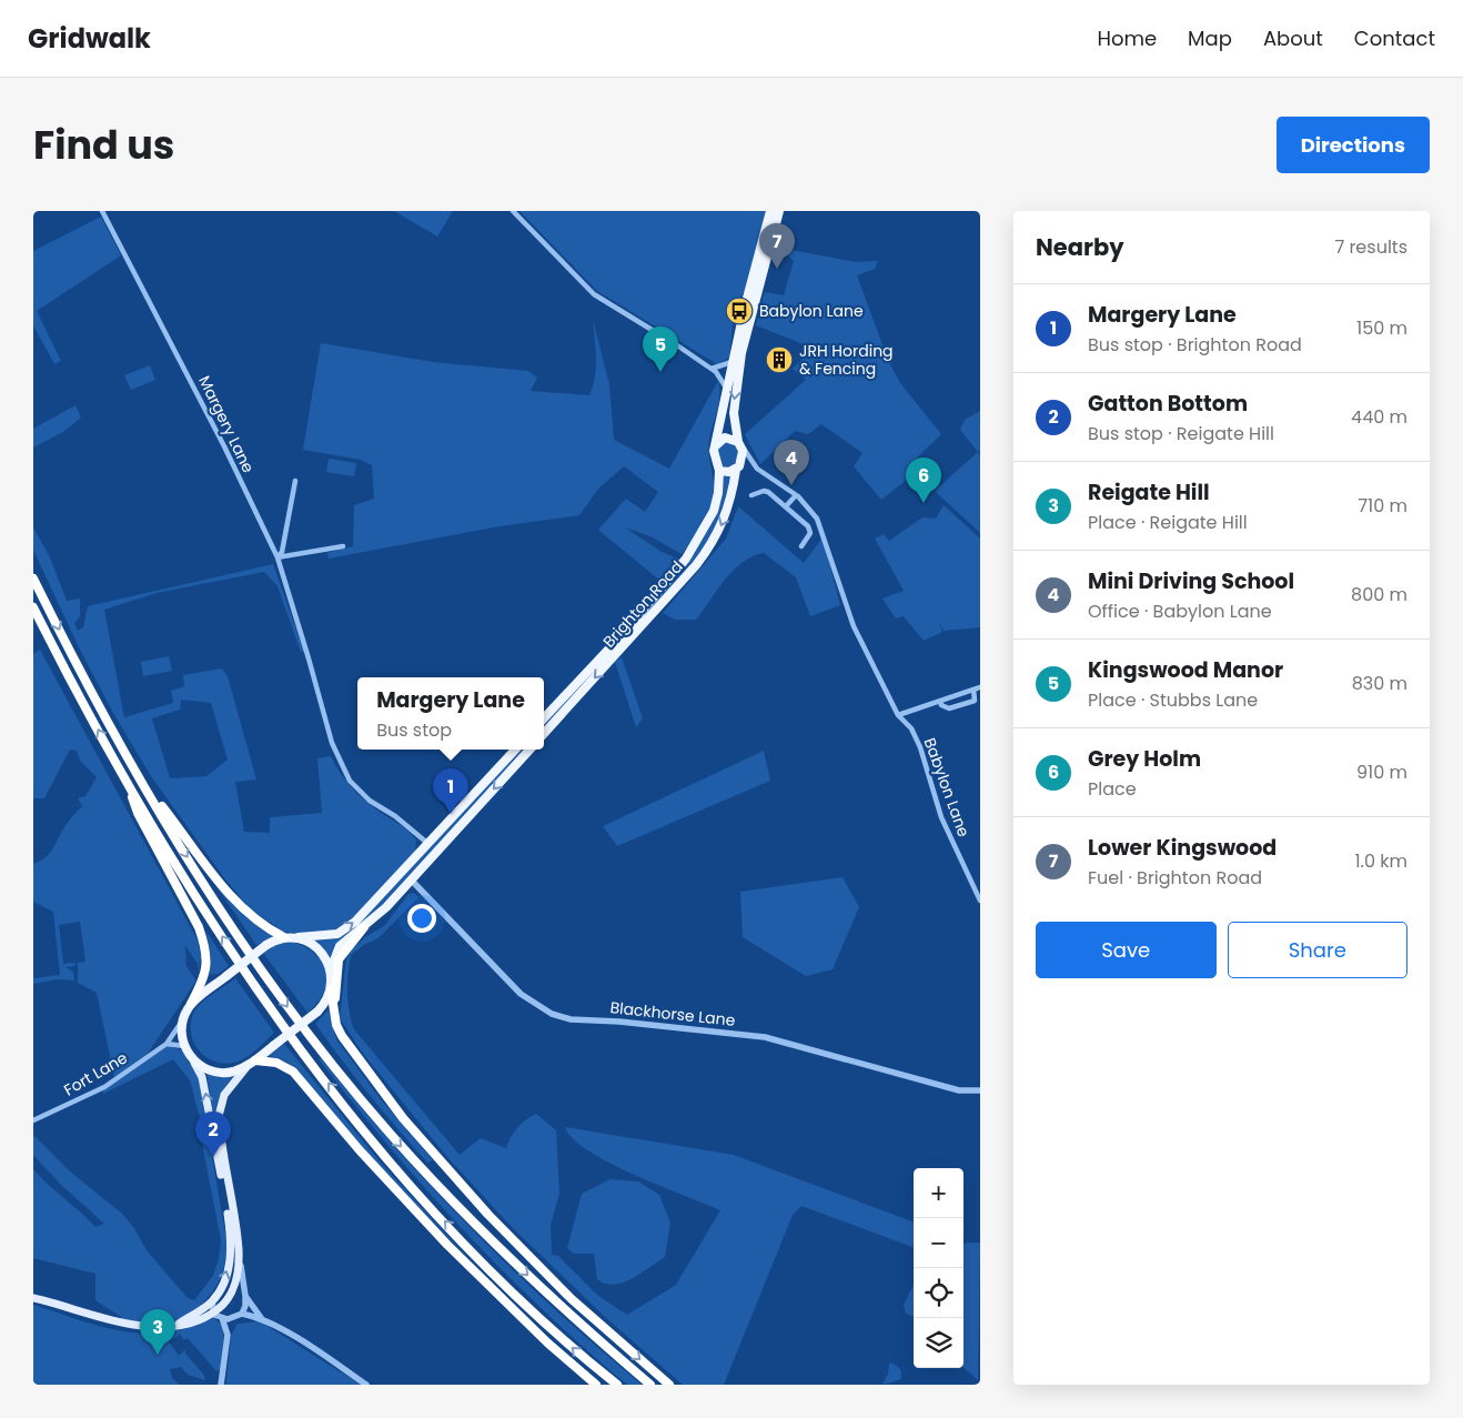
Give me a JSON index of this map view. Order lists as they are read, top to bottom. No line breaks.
{"streets":{"highway":["Brighton Road"],"street":["Margery Lane","Babylon Lane","Blackhorse Lane","Fort Lane"]},"crossings":[["Brighton Road","Babylon Lane"]],"places":{"bus stop":["Babylon Lane"],"building":["JRH Hording & Fencing"]},"page":{"header":"Gridwalk","nav":["Home","Map","About","Contact"],"title":"Find us","buttons":["Directions",["Save","Share"]],"heading":["Nearby","7 results"],"pins":["7","5","4","6","1","2","3"],"list":[{"mark":"1","name":"Margery Lane","note":"Bus stop · Brighton Road","value":"150 m"},{"mark":"2","name":"Gatton Bottom","note":"Bus stop · Reigate Hill","value":"440 m"},{"mark":"3","name":"Reigate Hill","note":"Place · Reigate Hill","value":"710 m"},{"mark":"4","name":"Mini Driving School","note":"Office · Babylon Lane","value":"800 m"},{"mark":"5","name":"Kingswood Manor","note":"Place · Stubbs Lane","value":"830 m"},{"mark":"6","name":"Grey Holm","note":"Place","value":"910 m"},{"mark":"7","name":"Lower Kingswood","note":"Fuel · Brighton Road","value":"1.0 km"}],"popup":["Margery Lane","Bus stop"],"map_buttons":["+","−"]}}
